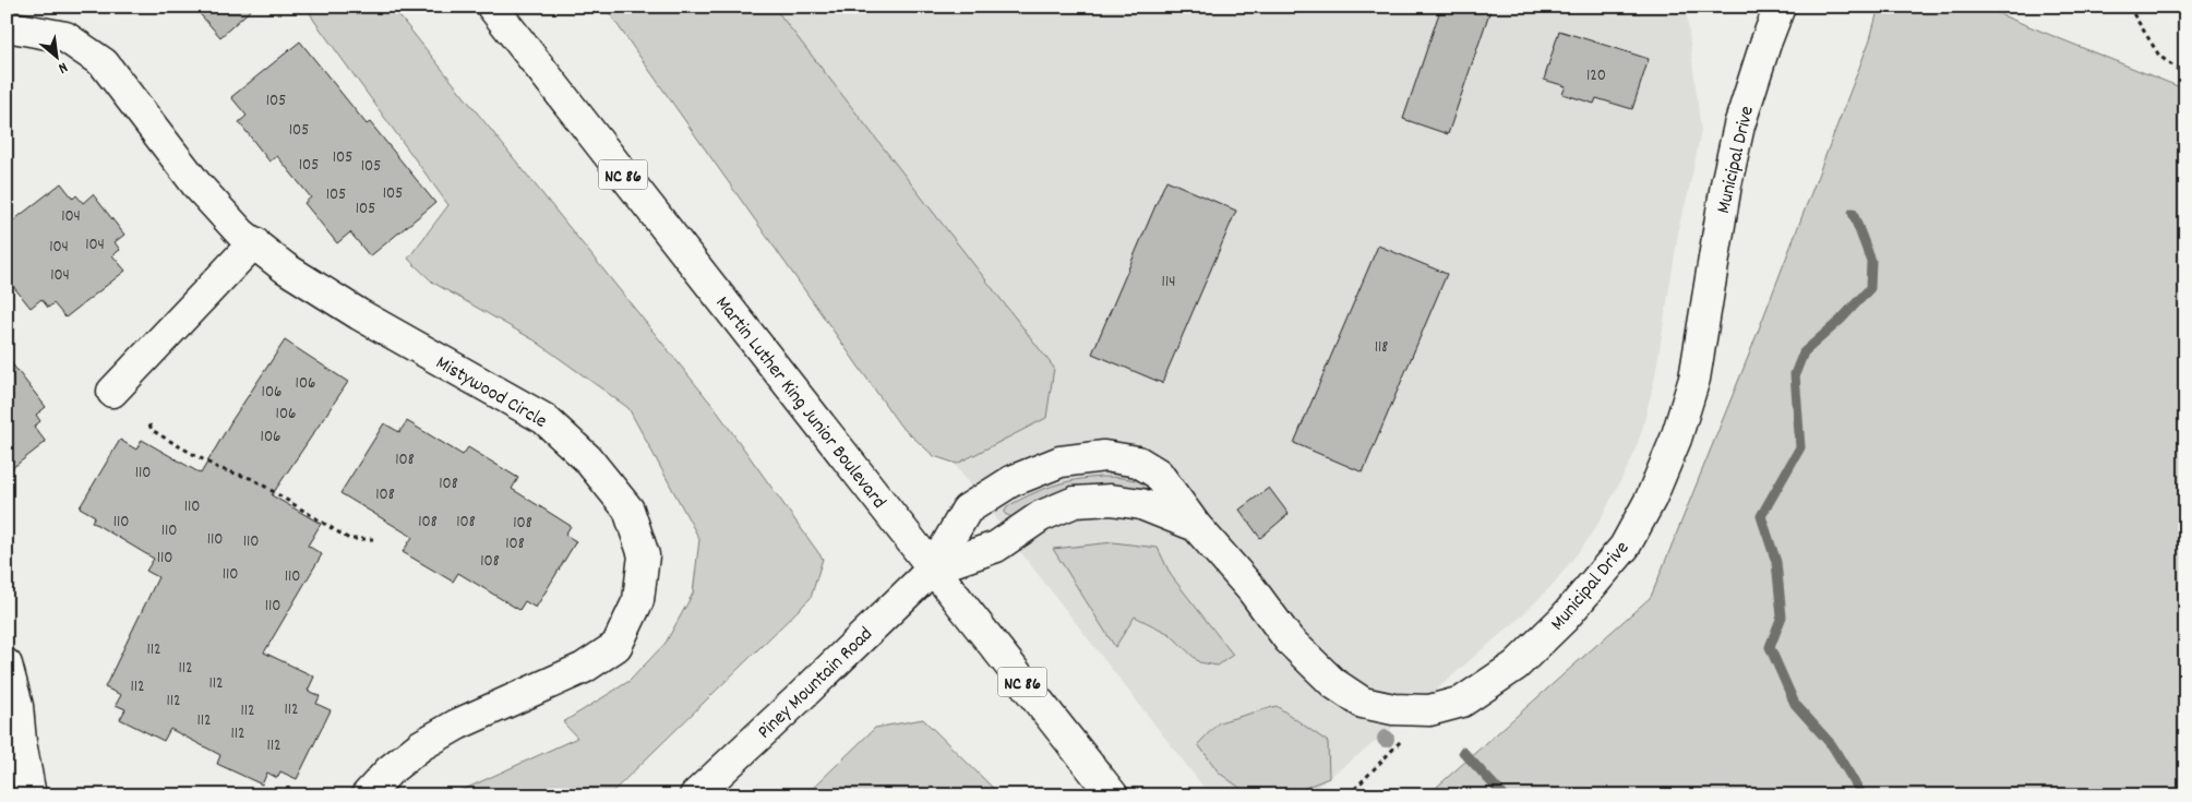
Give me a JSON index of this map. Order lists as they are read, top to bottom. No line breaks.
{"streets":{"street":["Municipal Drive","NC 86","Mistywood Circle","Martin Luther King Junior Boulevard","Piney Mountain Road"]},"crossings":[["Municipal Drive","Martin Luther King Junior Boulevard"],["Municipal Drive","Piney Mountain Road"],["Martin Luther King Junior Boulevard","Piney Mountain Road"]],"house_numbers":["120","105","105","105","105","105","105","105","105","104","104","104","104","114","118","106","106","106","106","108","110","108","108","110","110","108","108","108","110","110","110","108","110","108","110","110","110","112","112","112","112","112","112","112","112","112","112"],"north":"bottom right"}
